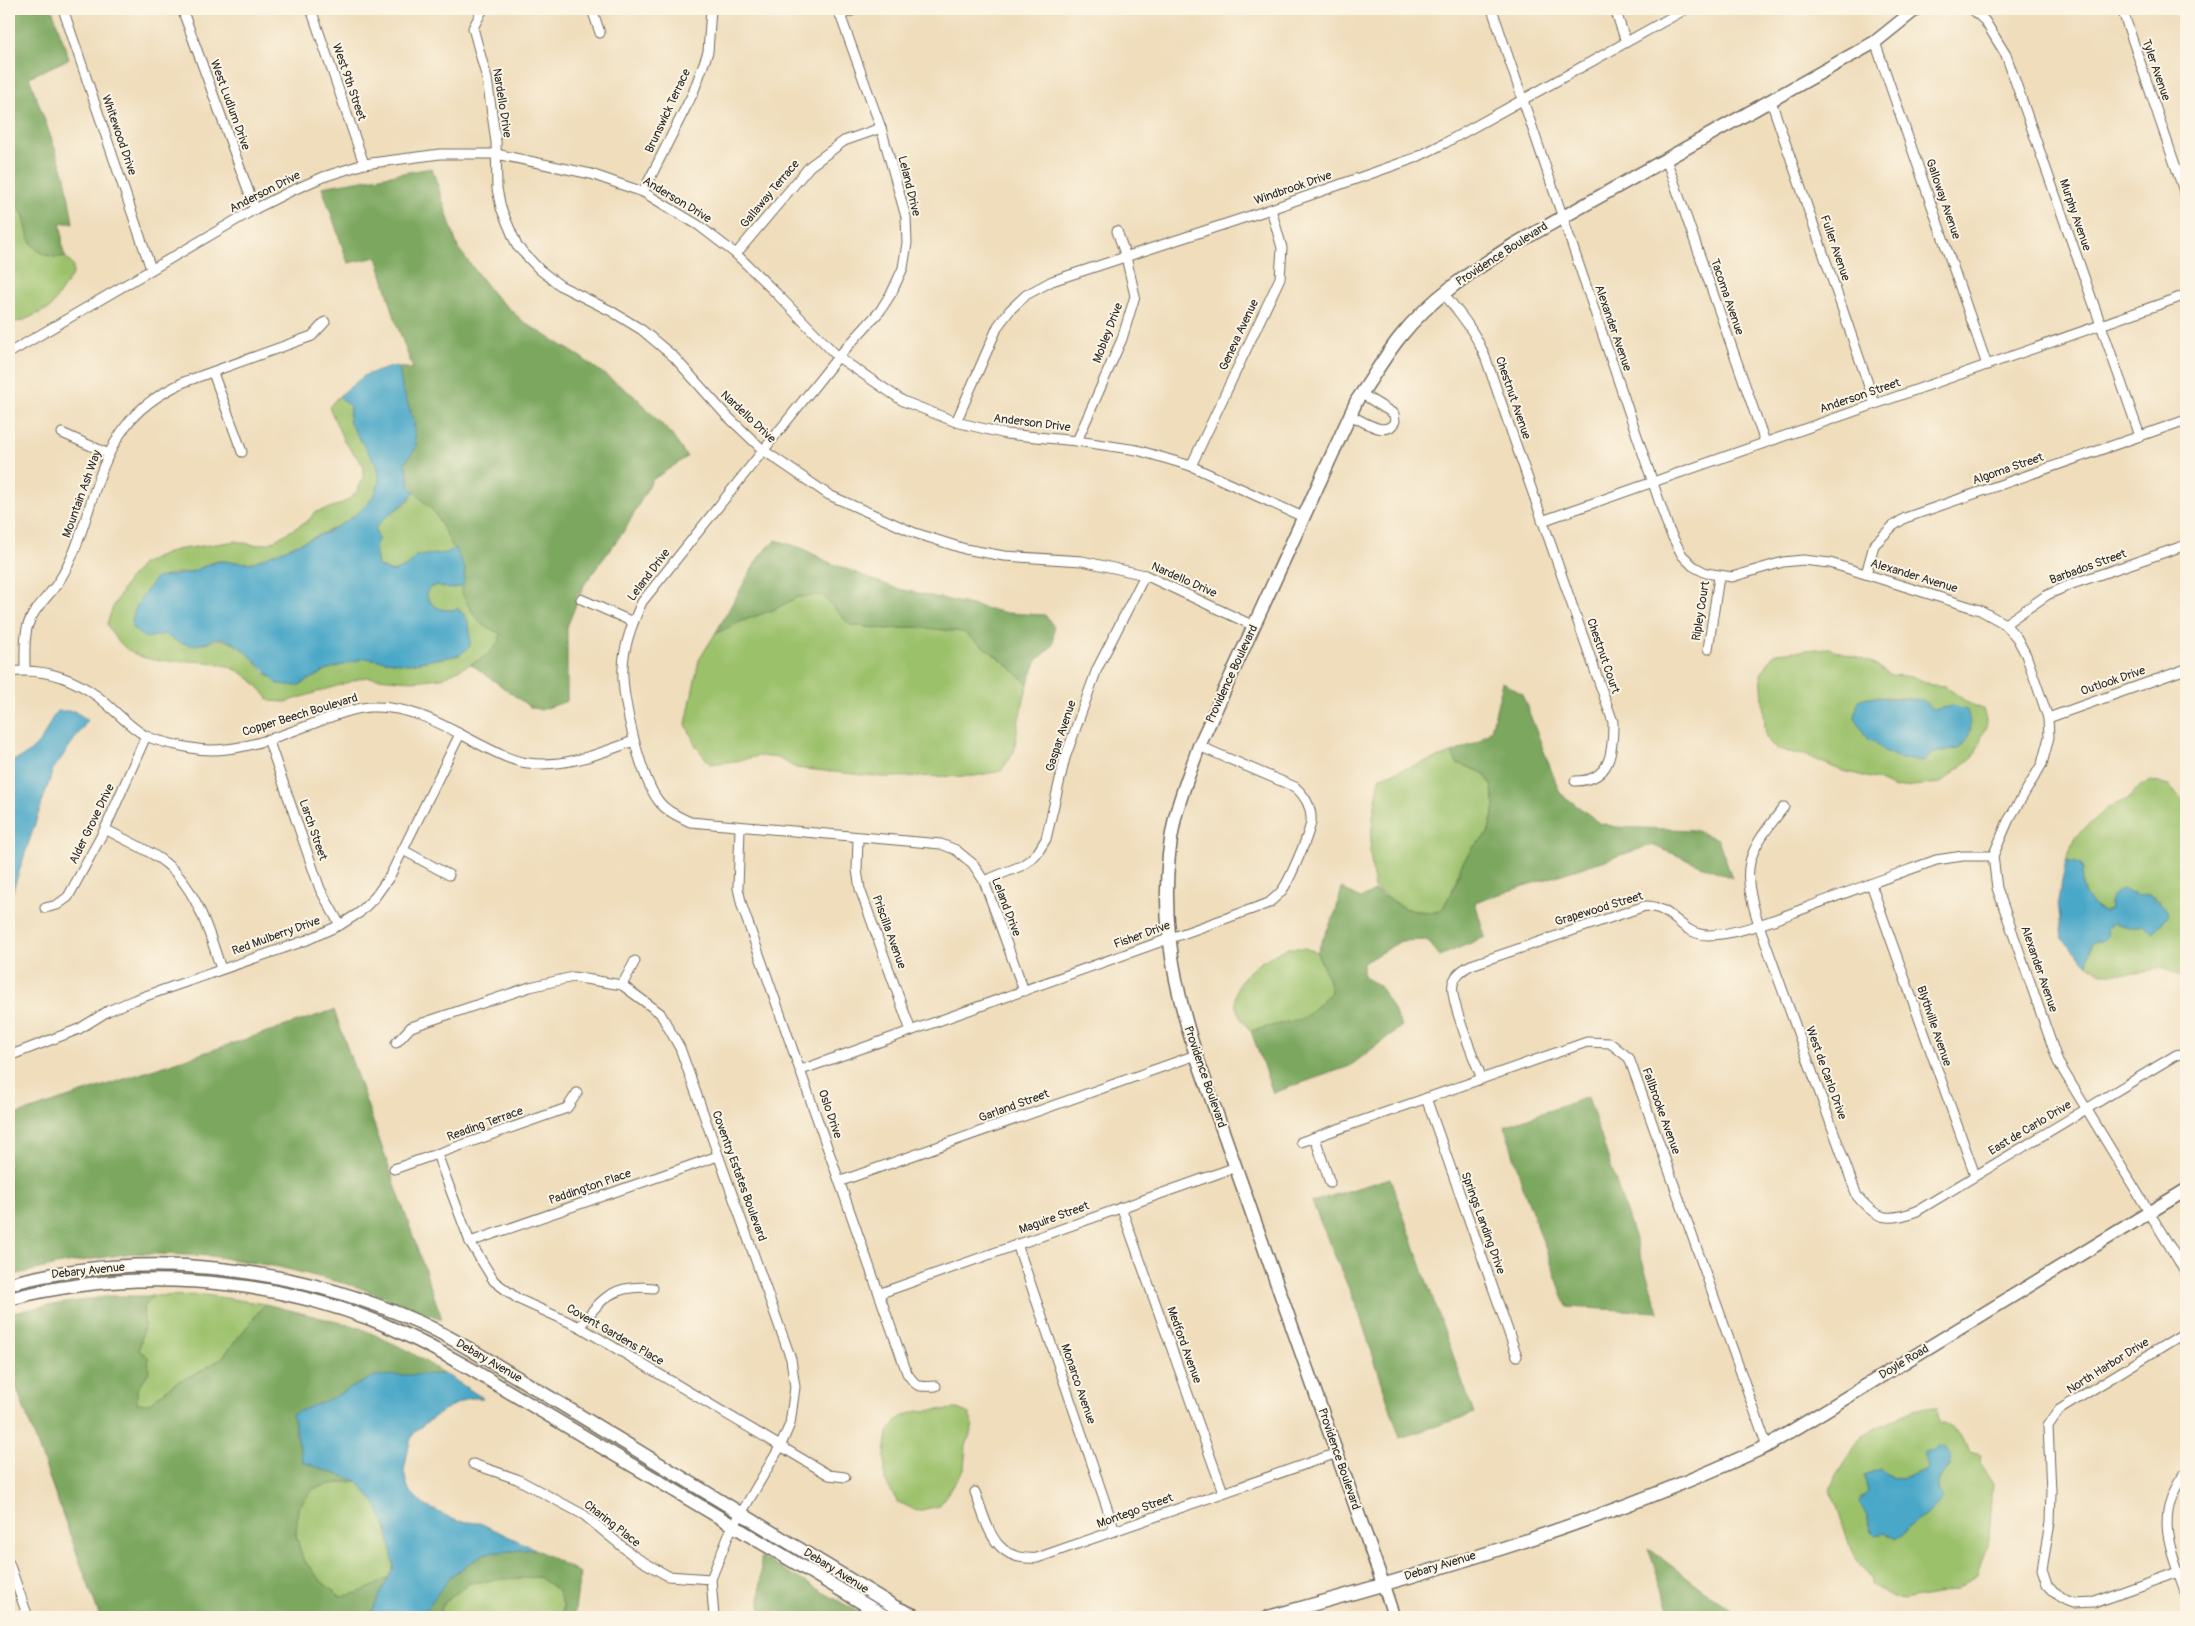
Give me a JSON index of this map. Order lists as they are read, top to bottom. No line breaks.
{"streets":{"main road":["Providence Boulevard","Debary Avenue","Doyle Road"],"street":["Tyler Avenue","West 9th Street","Nardello Drive","West Ludlum Drive","Brunswick Terrace","Whitewood Drive","Leland Drive","Windbrook Drive","Anderson Drive","Gallaway Terrace","Galloway Avenue","Murphy Avenue","Fuller Avenue","Tacoma Avenue","Alexander Avenue","Mobley Drive","Geneva Avenue","Anderson Street","Chestnut Avenue","Algoma Street","Mountain Ash Way","Barbados Street","Ripley Court","Chestnut Court","Outlook Drive","Copper Beech Boulevard","Gaspar Avenue","Alder Grove Drive","Larch Street","Grapewood Street","Priscilla Avenue","Fisher Drive","Red Mulberry Drive","Blythville Avenue","West de Carlo Drive","Garland Street","Fallbrooke Avenue","Oslo Drive","Reading Terrace","East de Carlo Drive","Coventry Estates Boulevard","Paddington Place","Maguire Street","Springs Landing Drive","Covent Gardens Place","Medford Avenue","North Harbor Drive","Monarco Avenue","Montego Street","Charing Place"]},"crossings":[["West 9th Street","Anderson Drive"],["Nardello Drive","Leland Drive"],["Nardello Drive","Anderson Drive"],["Nardello Drive","Providence Boulevard"],["Nardello Drive","Gaspar Avenue"],["West Ludlum Drive","Anderson Drive"],["Brunswick Terrace","Anderson Drive"],["Whitewood Drive","Anderson Drive"],["Leland Drive","Anderson Drive"],["Leland Drive","Gallaway Terrace"],["Leland Drive","Copper Beech Boulevard"],["Leland Drive","Gaspar Avenue"],["Leland Drive","Priscilla Avenue"],["Leland Drive","Fisher Drive"],["Leland Drive","Oslo Drive"],["Windbrook Drive","Anderson Drive"],["Windbrook Drive","Alexander Avenue"],["Windbrook Drive","Mobley Drive"],["Windbrook Drive","Geneva Avenue"],["Anderson Drive","Gallaway Terrace"],["Anderson Drive","Providence Boulevard"],["Anderson Drive","Mobley Drive"],["Anderson Drive","Geneva Avenue"],["Galloway Avenue","Providence Boulevard"],["Galloway Avenue","Anderson Street"],["Murphy Avenue","Anderson Street"],["Murphy Avenue","Algoma Street"],["Fuller Avenue","Providence Boulevard"],["Fuller Avenue","Anderson Street"],["Providence Boulevard","Tacoma Avenue"],["Providence Boulevard","Alexander Avenue"],["Providence Boulevard","Chestnut Avenue"],["Providence Boulevard","Fisher Drive"],["Providence Boulevard","Garland Street"],["Providence Boulevard","Maguire Street"],["Providence Boulevard","Debary Avenue"],["Providence Boulevard","Montego Street"],["Tacoma Avenue","Anderson Street"],["Alexander Avenue","Anderson Street"],["Alexander Avenue","Algoma Street"],["Alexander Avenue","Barbados Street"],["Alexander Avenue","Ripley Court"],["Alexander Avenue","Outlook Drive"],["Alexander Avenue","Grapewood Street"],["Alexander Avenue","East de Carlo Drive"],["Alexander Avenue","Doyle Road"],["Anderson Street","Chestnut Avenue"],["Anderson Street","Chestnut Court"],["Chestnut Avenue","Chestnut Court"],["Mountain Ash Way","Copper Beech Boulevard"],["Copper Beech Boulevard","Alder Grove Drive"],["Copper Beech Boulevard","Larch Street"],["Copper Beech Boulevard","Red Mulberry Drive"],["Larch Street","Red Mulberry Drive"],["Grapewood Street","Blythville Avenue"],["Grapewood Street","West de Carlo Drive"],["Grapewood Street","Fallbrooke Avenue"],["Priscilla Avenue","Fisher Drive"],["Fisher Drive","Oslo Drive"],["Blythville Avenue","East de Carlo Drive"],["West de Carlo Drive","East de Carlo Drive"],["Garland Street","Oslo Drive"],["Fallbrooke Avenue","Springs Landing Drive"],["Fallbrooke Avenue","Doyle Road"],["Oslo Drive","Maguire Street"],["Reading Terrace","Covent Gardens Place"],["Coventry Estates Boulevard","Paddington Place"],["Coventry Estates Boulevard","Debary Avenue"],["Coventry Estates Boulevard","Covent Gardens Place"],["Coventry Estates Boulevard","Charing Place"],["Paddington Place","Covent Gardens Place"],["Maguire Street","Medford Avenue"],["Maguire Street","Monarco Avenue"],["Debary Avenue","Doyle Road"],["Medford Avenue","Montego Street"],["Monarco Avenue","Montego Street"]]}
